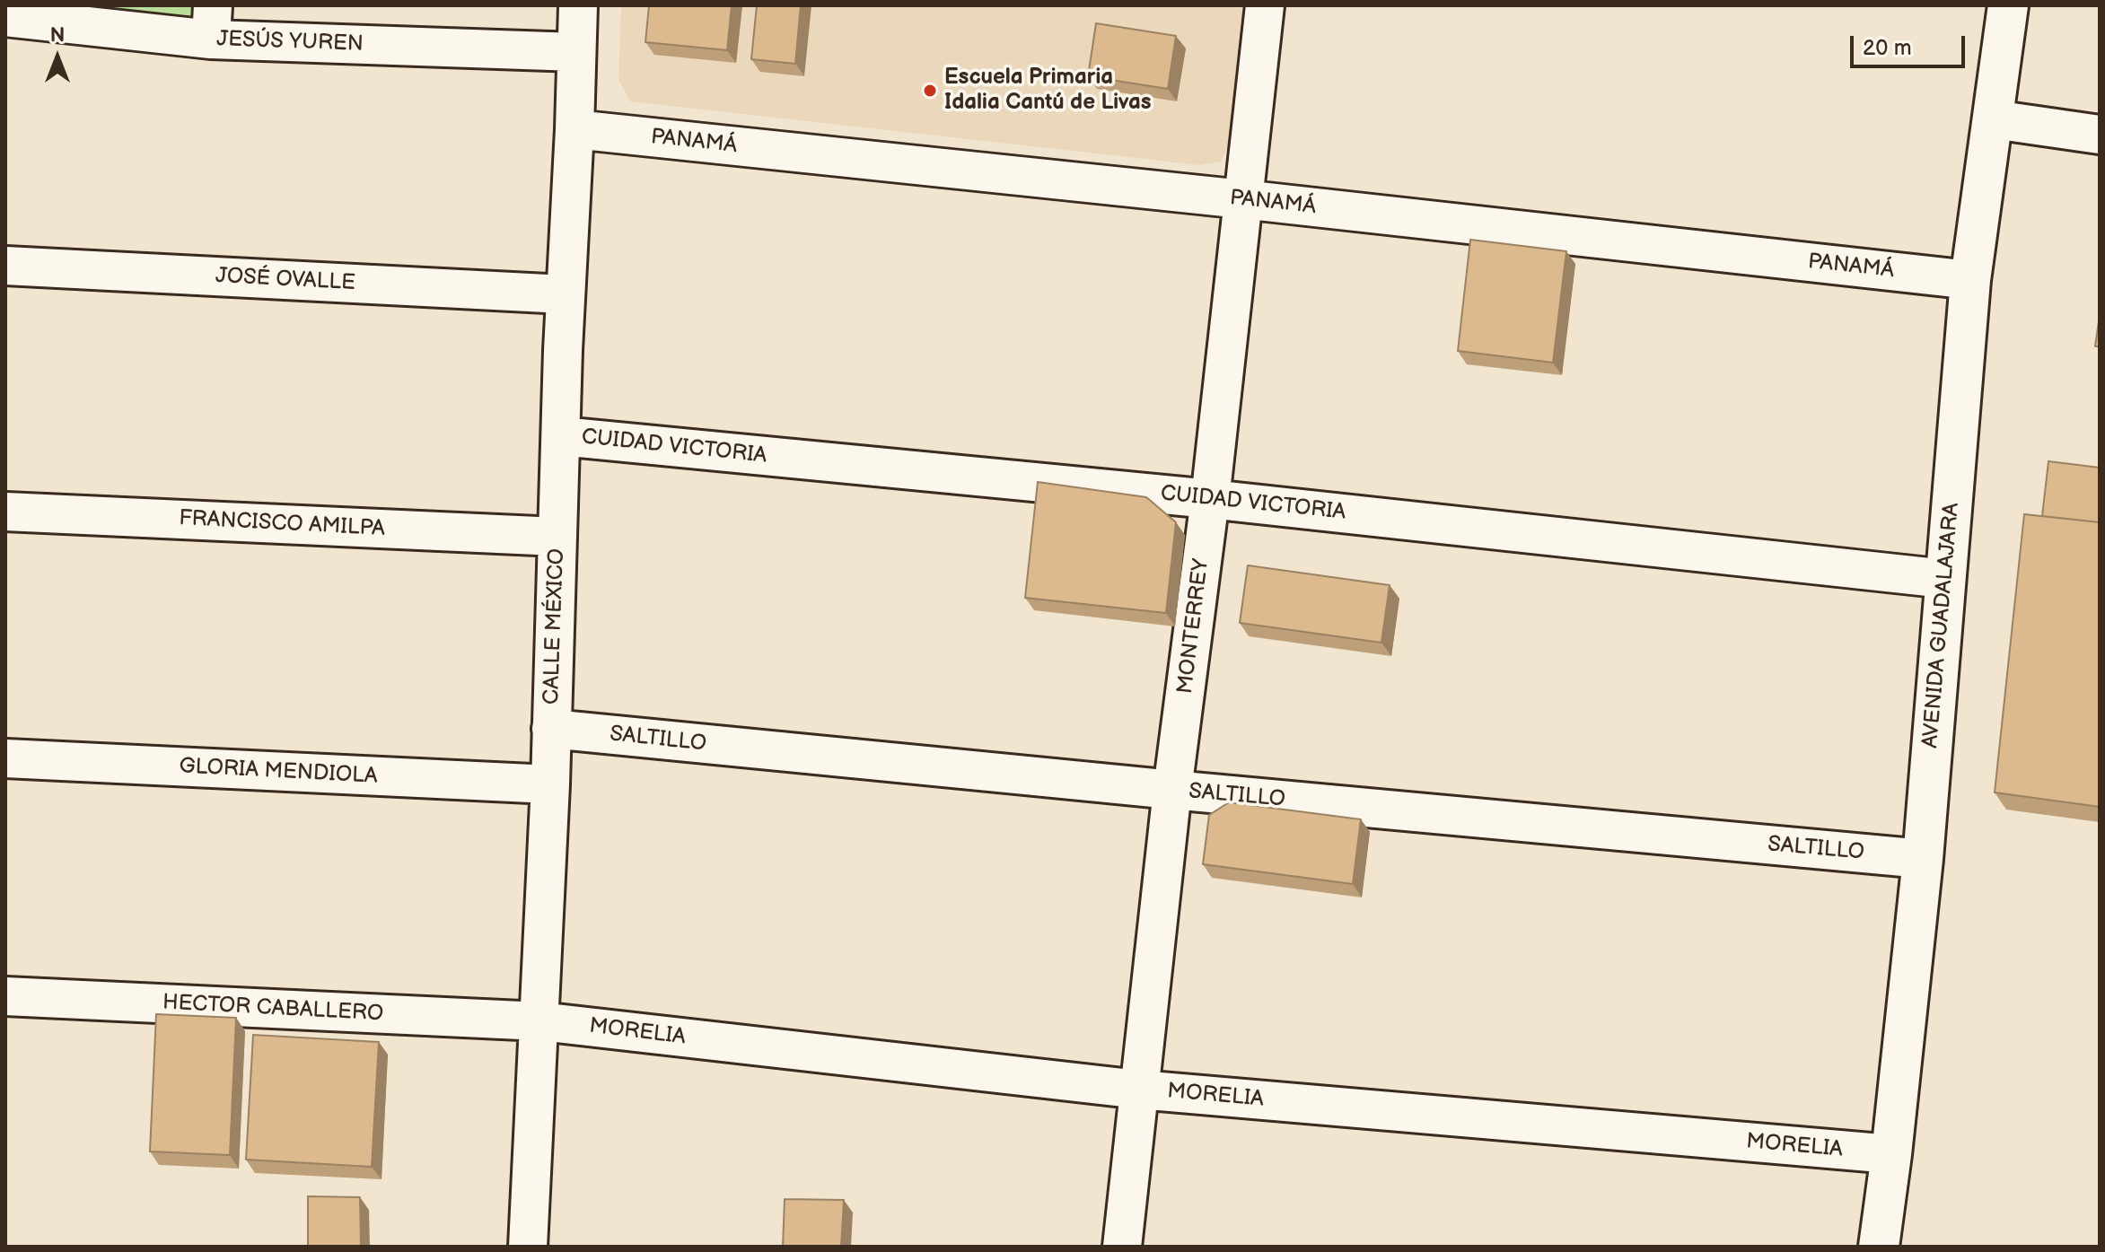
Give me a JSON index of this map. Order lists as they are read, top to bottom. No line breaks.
{"streets":{"main road":["AVENIDA GUADALAJARA"],"street":["JESÚS YUREN","PANAMÁ","JOSÉ OVALLE","CUIDAD VICTORIA","FRANCISCO AMILPA","CALLE MÉXICO","MONTERREY","SALTILLO","GLORIA MENDIOLA","HECTOR CABALLERO","MORELIA"]},"crossings":[["JESÚS YUREN","CALLE MÉXICO"],["PANAMÁ","AVENIDA GUADALAJARA"],["PANAMÁ","CALLE MÉXICO"],["PANAMÁ","MONTERREY"],["JOSÉ OVALLE","CALLE MÉXICO"],["CUIDAD VICTORIA","AVENIDA GUADALAJARA"],["CUIDAD VICTORIA","CALLE MÉXICO"],["CUIDAD VICTORIA","MONTERREY"],["FRANCISCO AMILPA","CALLE MÉXICO"],["AVENIDA GUADALAJARA","SALTILLO"],["AVENIDA GUADALAJARA","MORELIA"],["CALLE MÉXICO","SALTILLO"],["CALLE MÉXICO","GLORIA MENDIOLA"],["CALLE MÉXICO","HECTOR CABALLERO"],["CALLE MÉXICO","MORELIA"],["MONTERREY","SALTILLO"],["MONTERREY","MORELIA"],["HECTOR CABALLERO","MORELIA"]],"places":["Escuela Primaria Idalia Cantú de Livas"],"scale_bar":"20 m","north":"top"}
